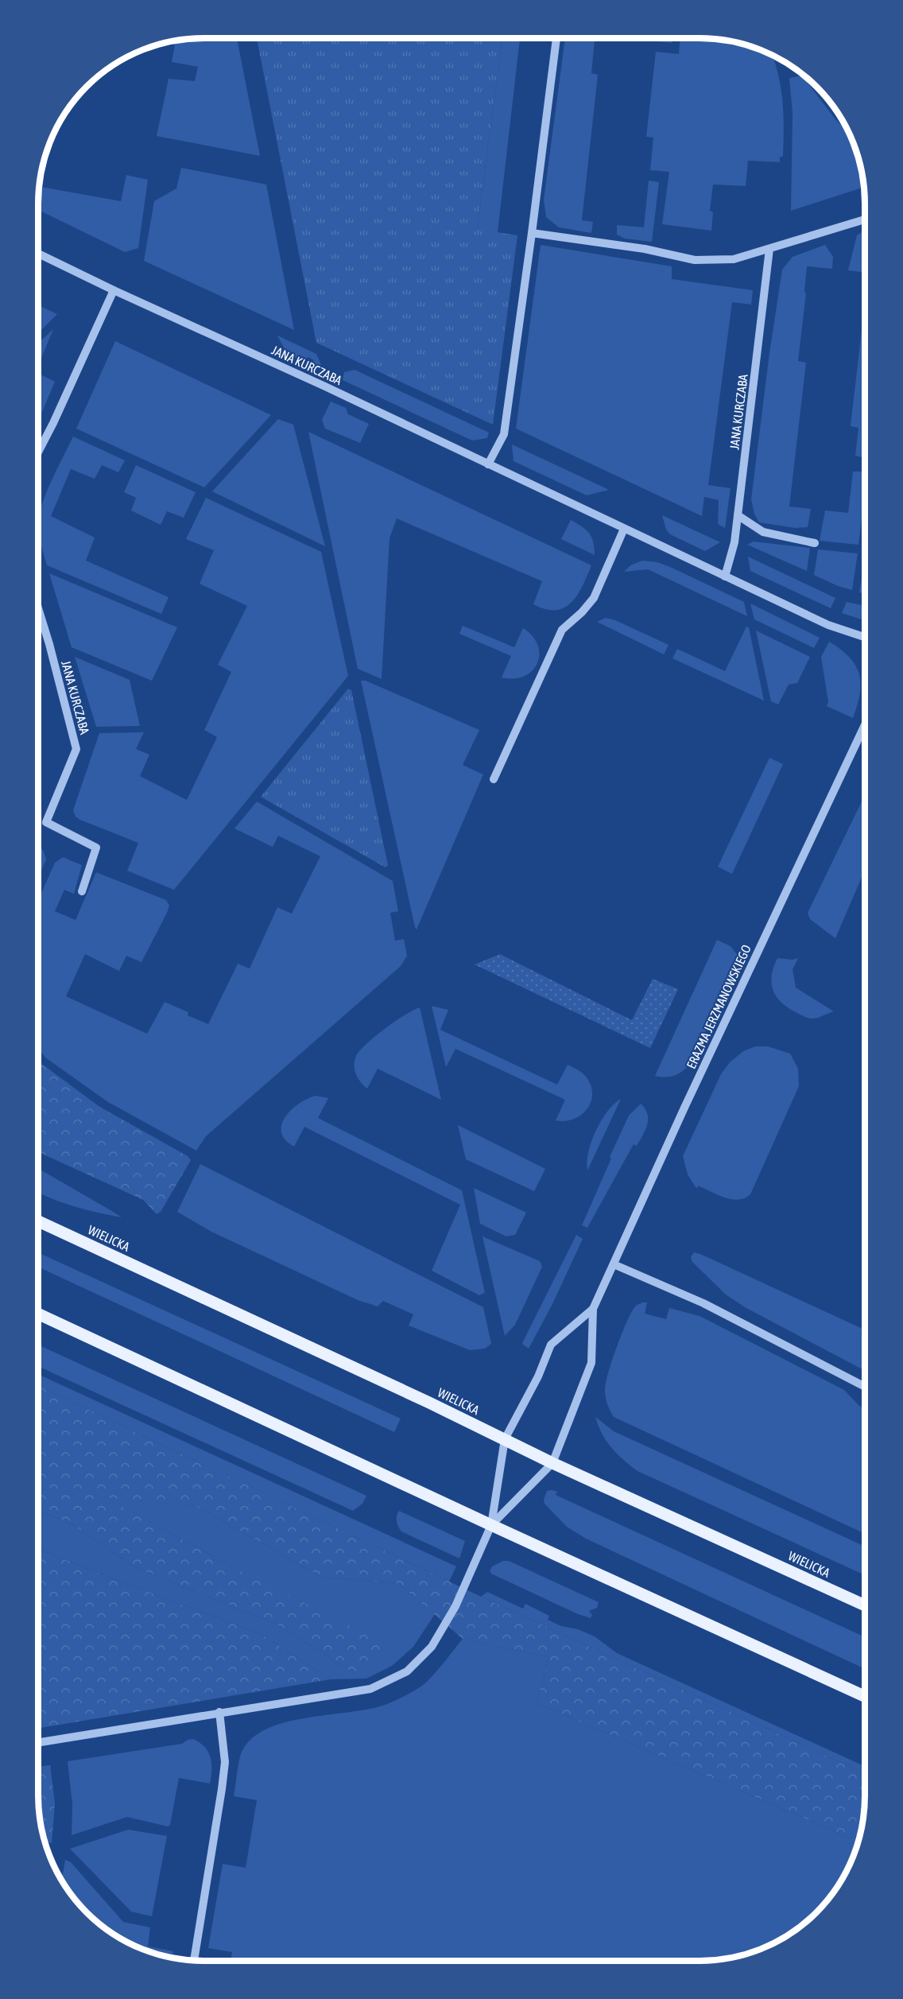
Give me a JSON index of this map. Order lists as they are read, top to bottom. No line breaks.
{"streets":{"main road":["WIELICKA"],"street":["JANA KURCZABA","ERAZMA JERZMANOWSKIEGO"]},"crossings":[["ERAZMA JERZMANOWSKIEGO","WIELICKA"]]}
